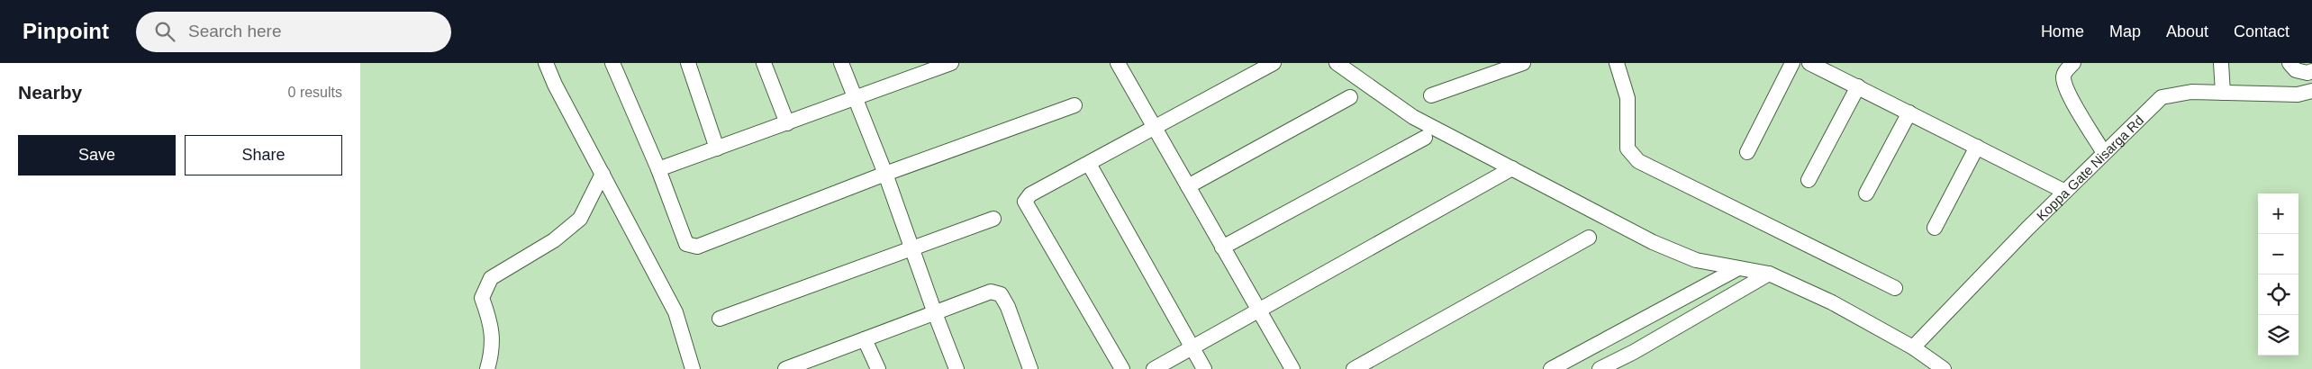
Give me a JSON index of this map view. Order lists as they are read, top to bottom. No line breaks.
{"streets":{"street":["Koppa Gate Nisarga Rd"]},"page":{"header":"Pinpoint","search":"Search here","nav":["Home","Map","About","Contact"],"heading":["Nearby","0 results"],"buttons":["Save","Share"],"map_buttons":["+","−"]}}
